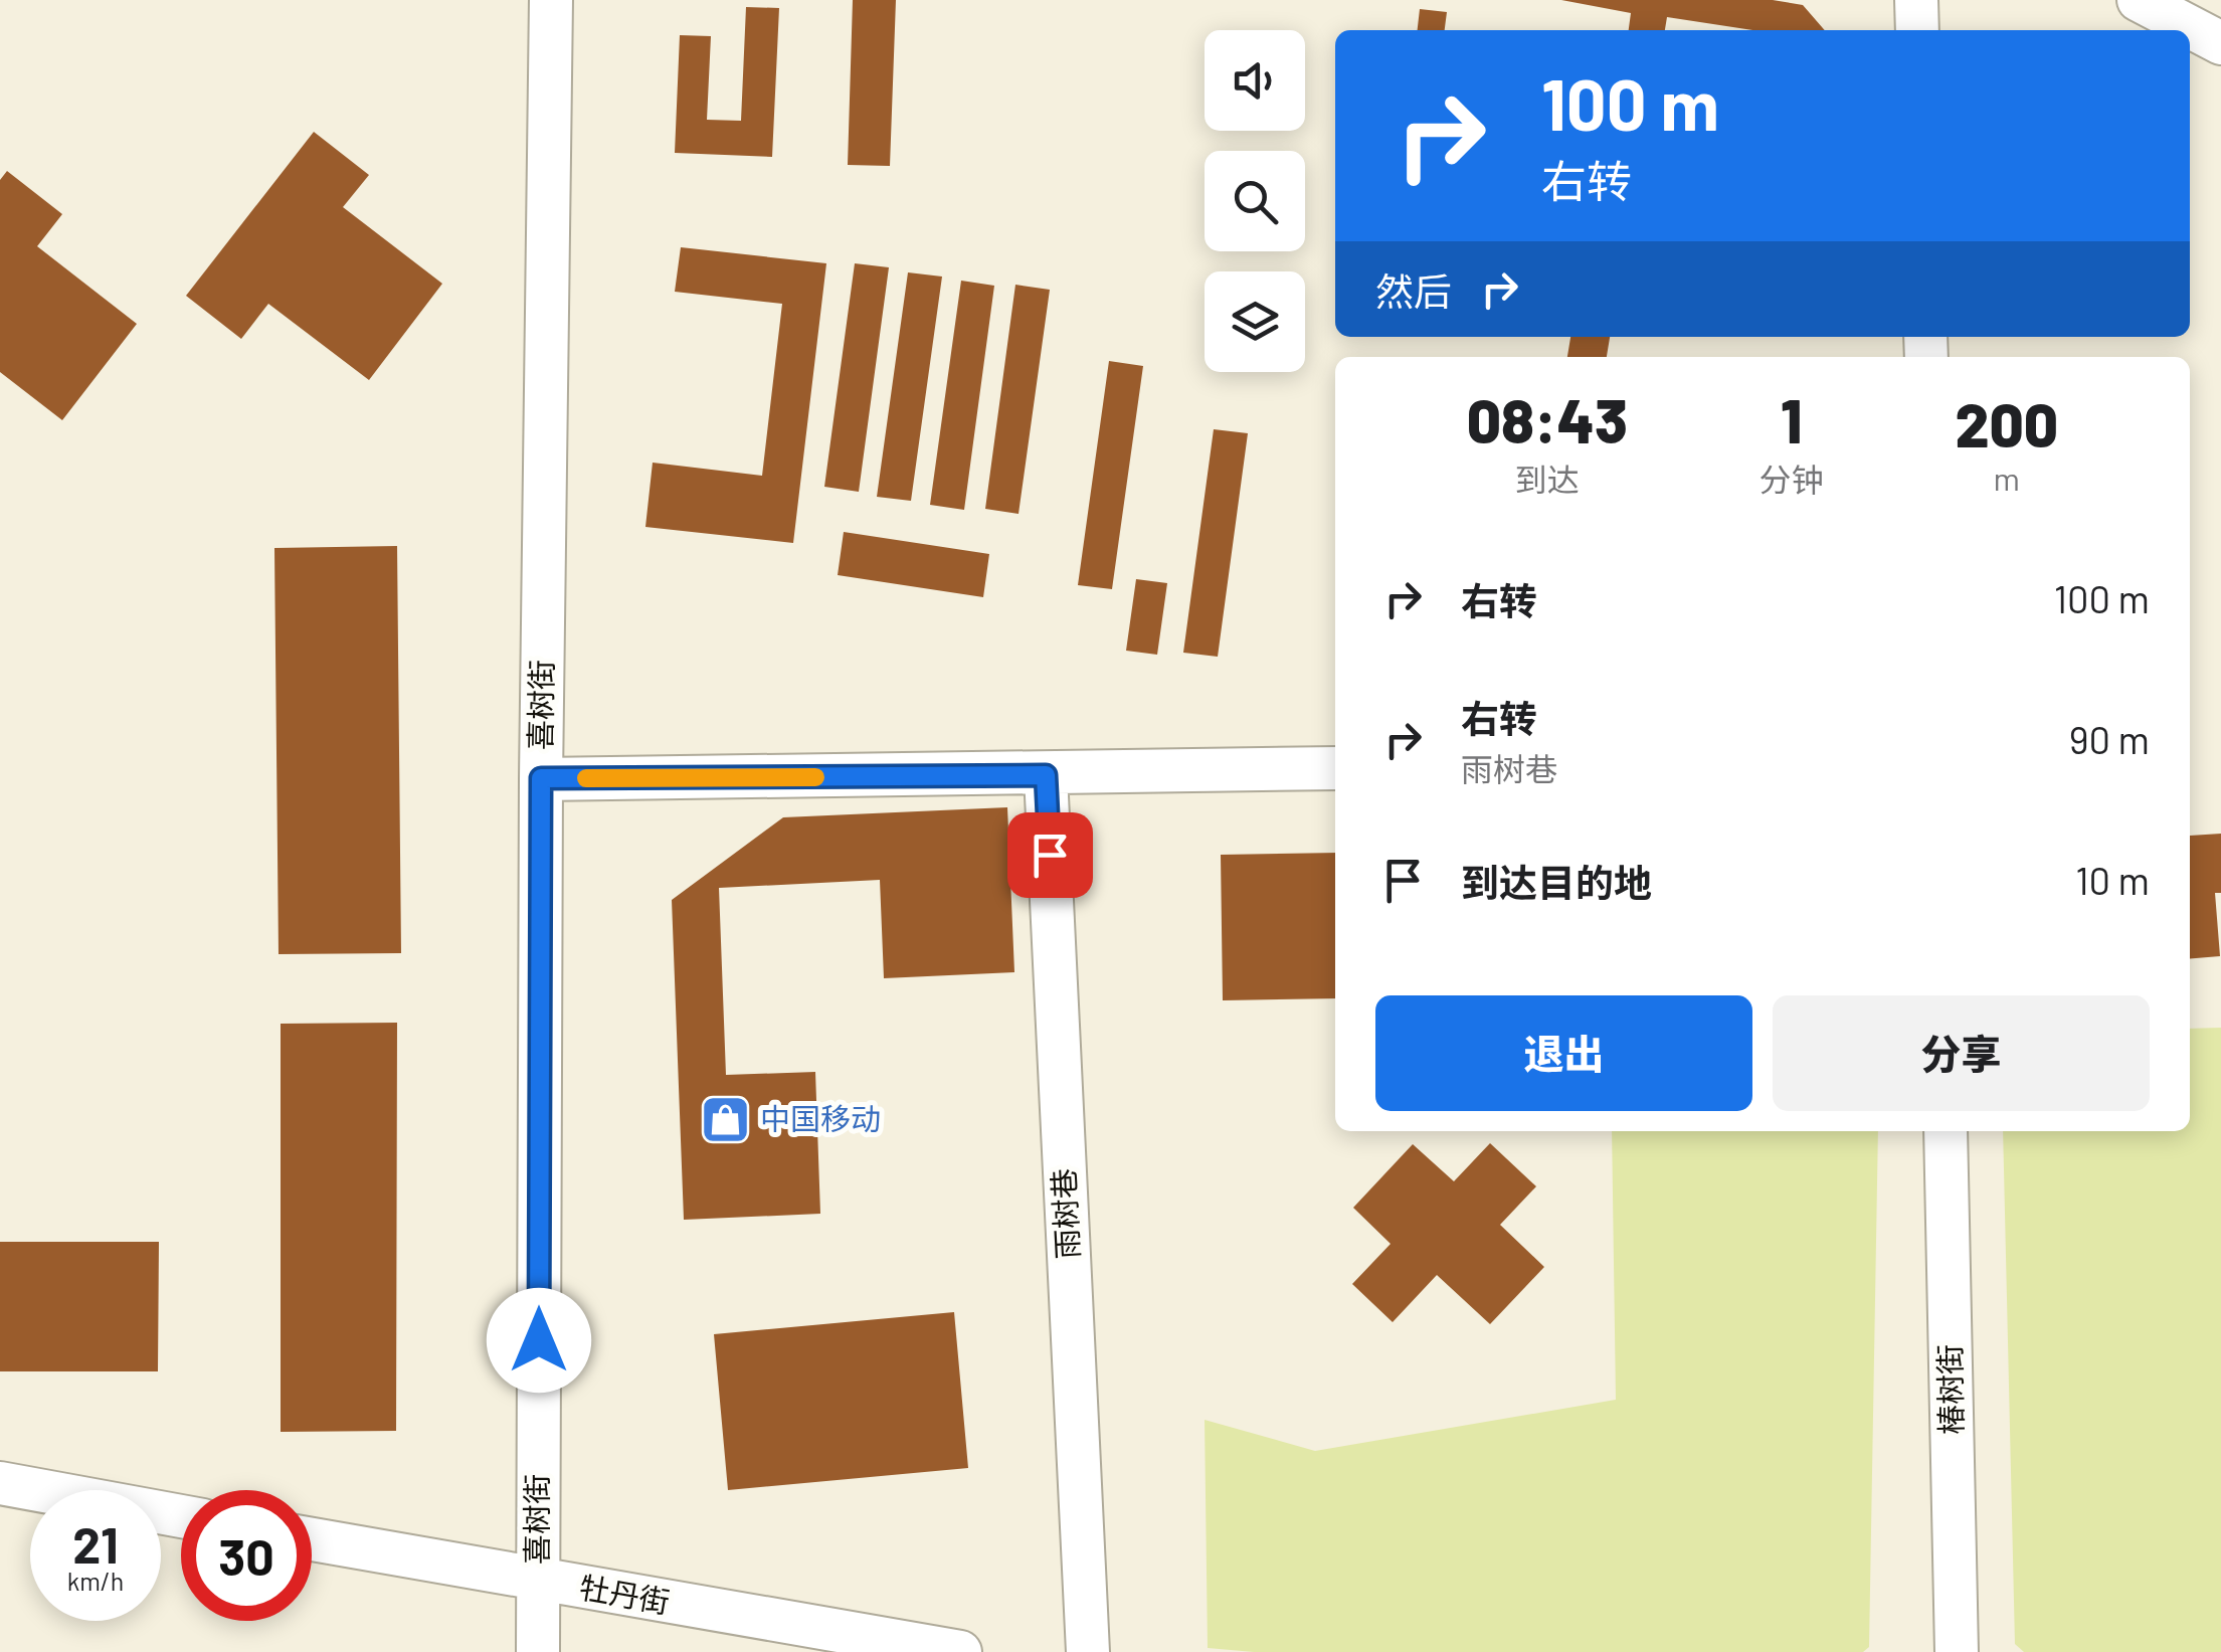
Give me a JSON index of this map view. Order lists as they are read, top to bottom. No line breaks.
{"streets":{"street":["喜树街","雨树巷","椿树街","牡丹街"]},"crossings":[["喜树街","牡丹街"]],"places":{"shop":["中国移动"]},"page":{"turn":["100 m","右转"],"then":"然后","eta":["08:43","到达","1","分钟","200","m"],"list":[{"name":"右转","value":"100 m"},{"name":"右转","note":"雨树巷","value":"90 m"},{"name":"到达目的地","value":"10 m"}],"buttons":["退出","分享"],"speed":"21 km/h","limit":"30"}}
